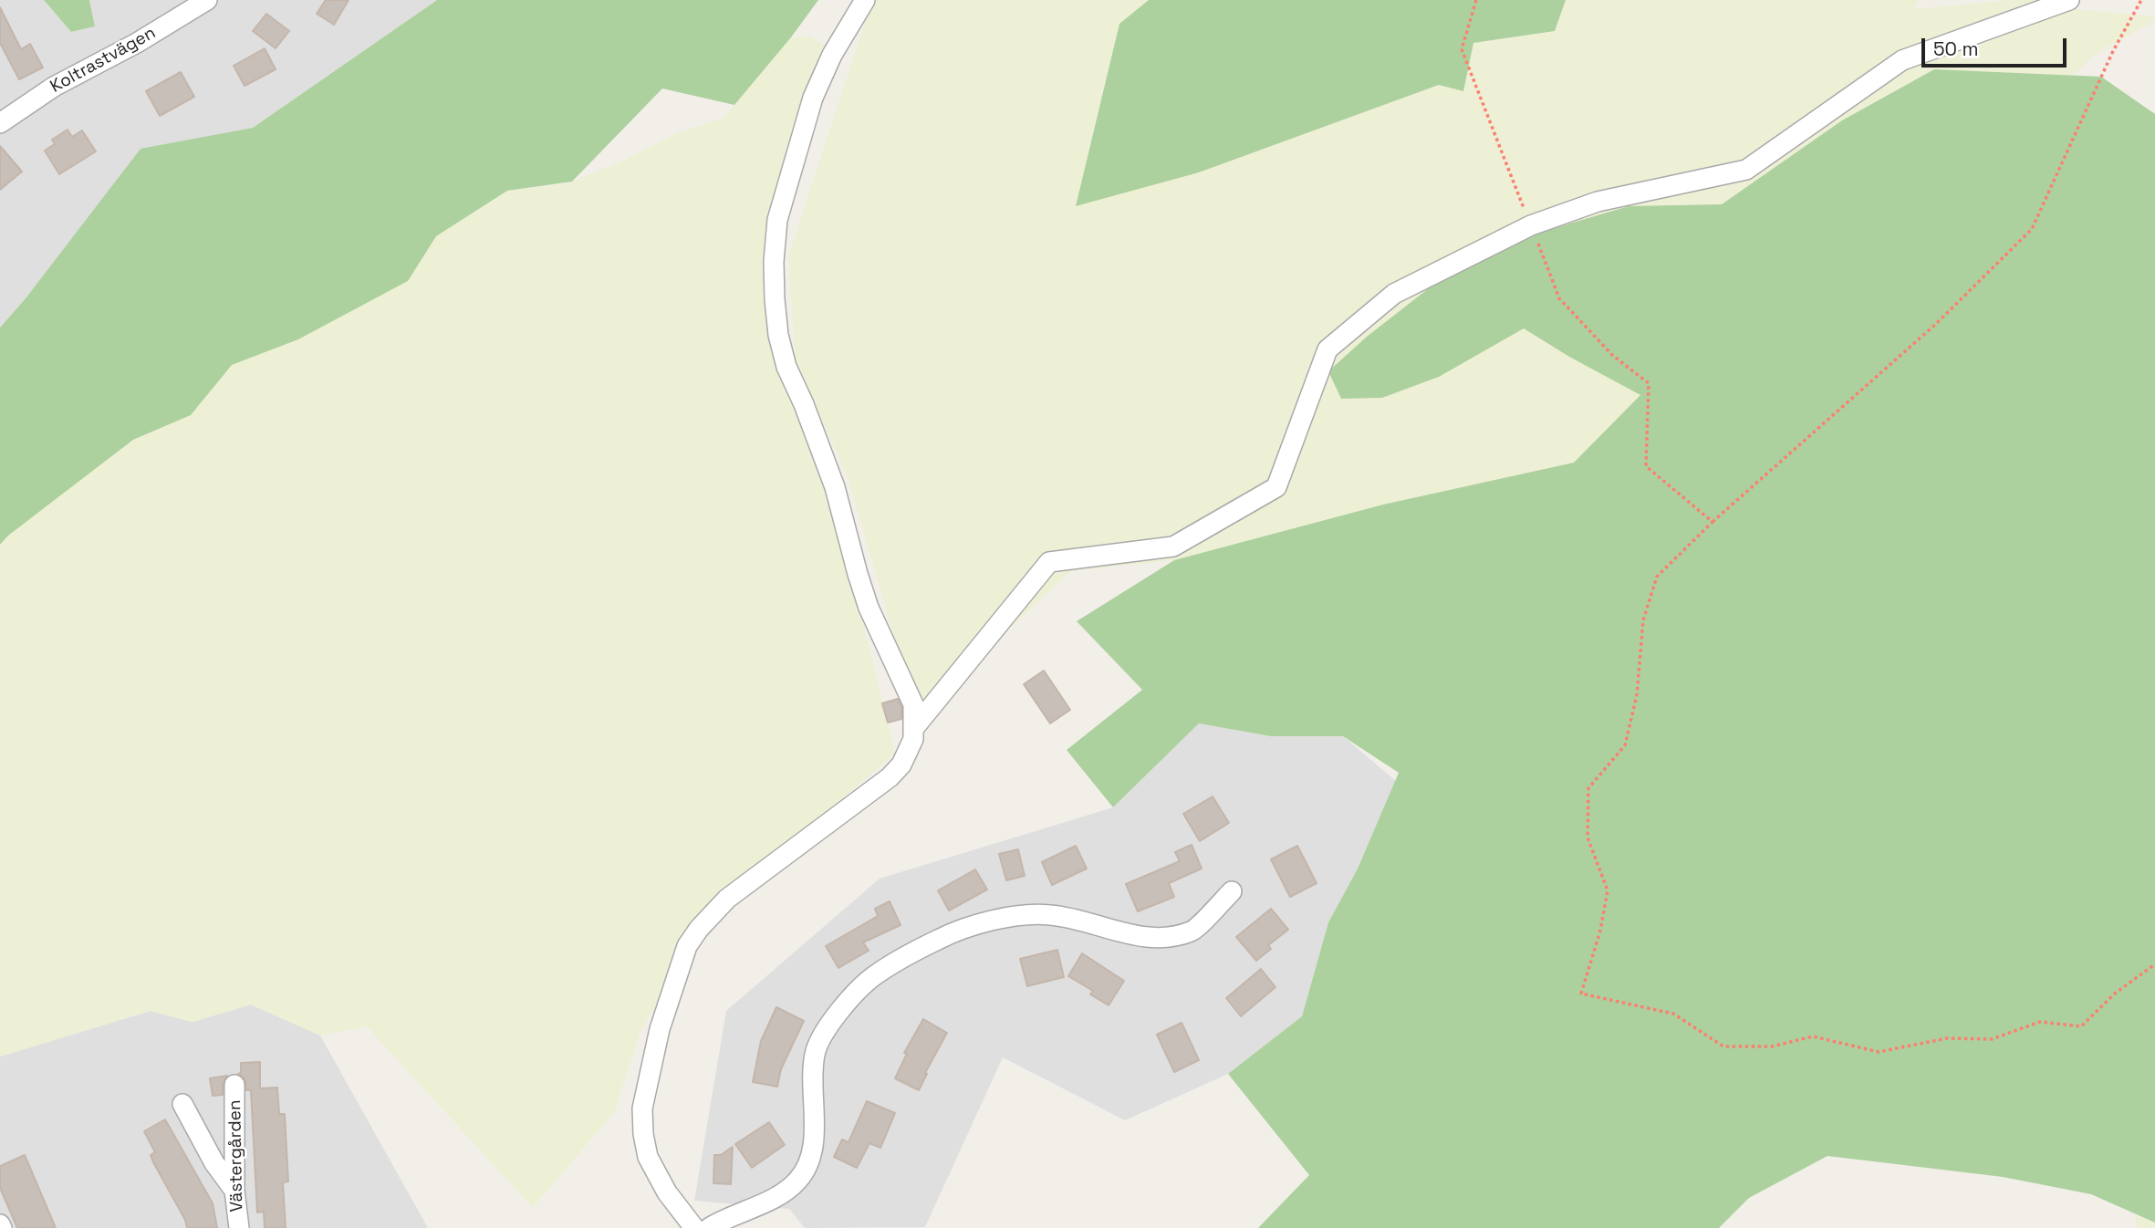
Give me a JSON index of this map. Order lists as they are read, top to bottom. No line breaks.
{"streets":{"street":["Koltrastvägen","Västergården"]},"scale_bar":"50 m"}
